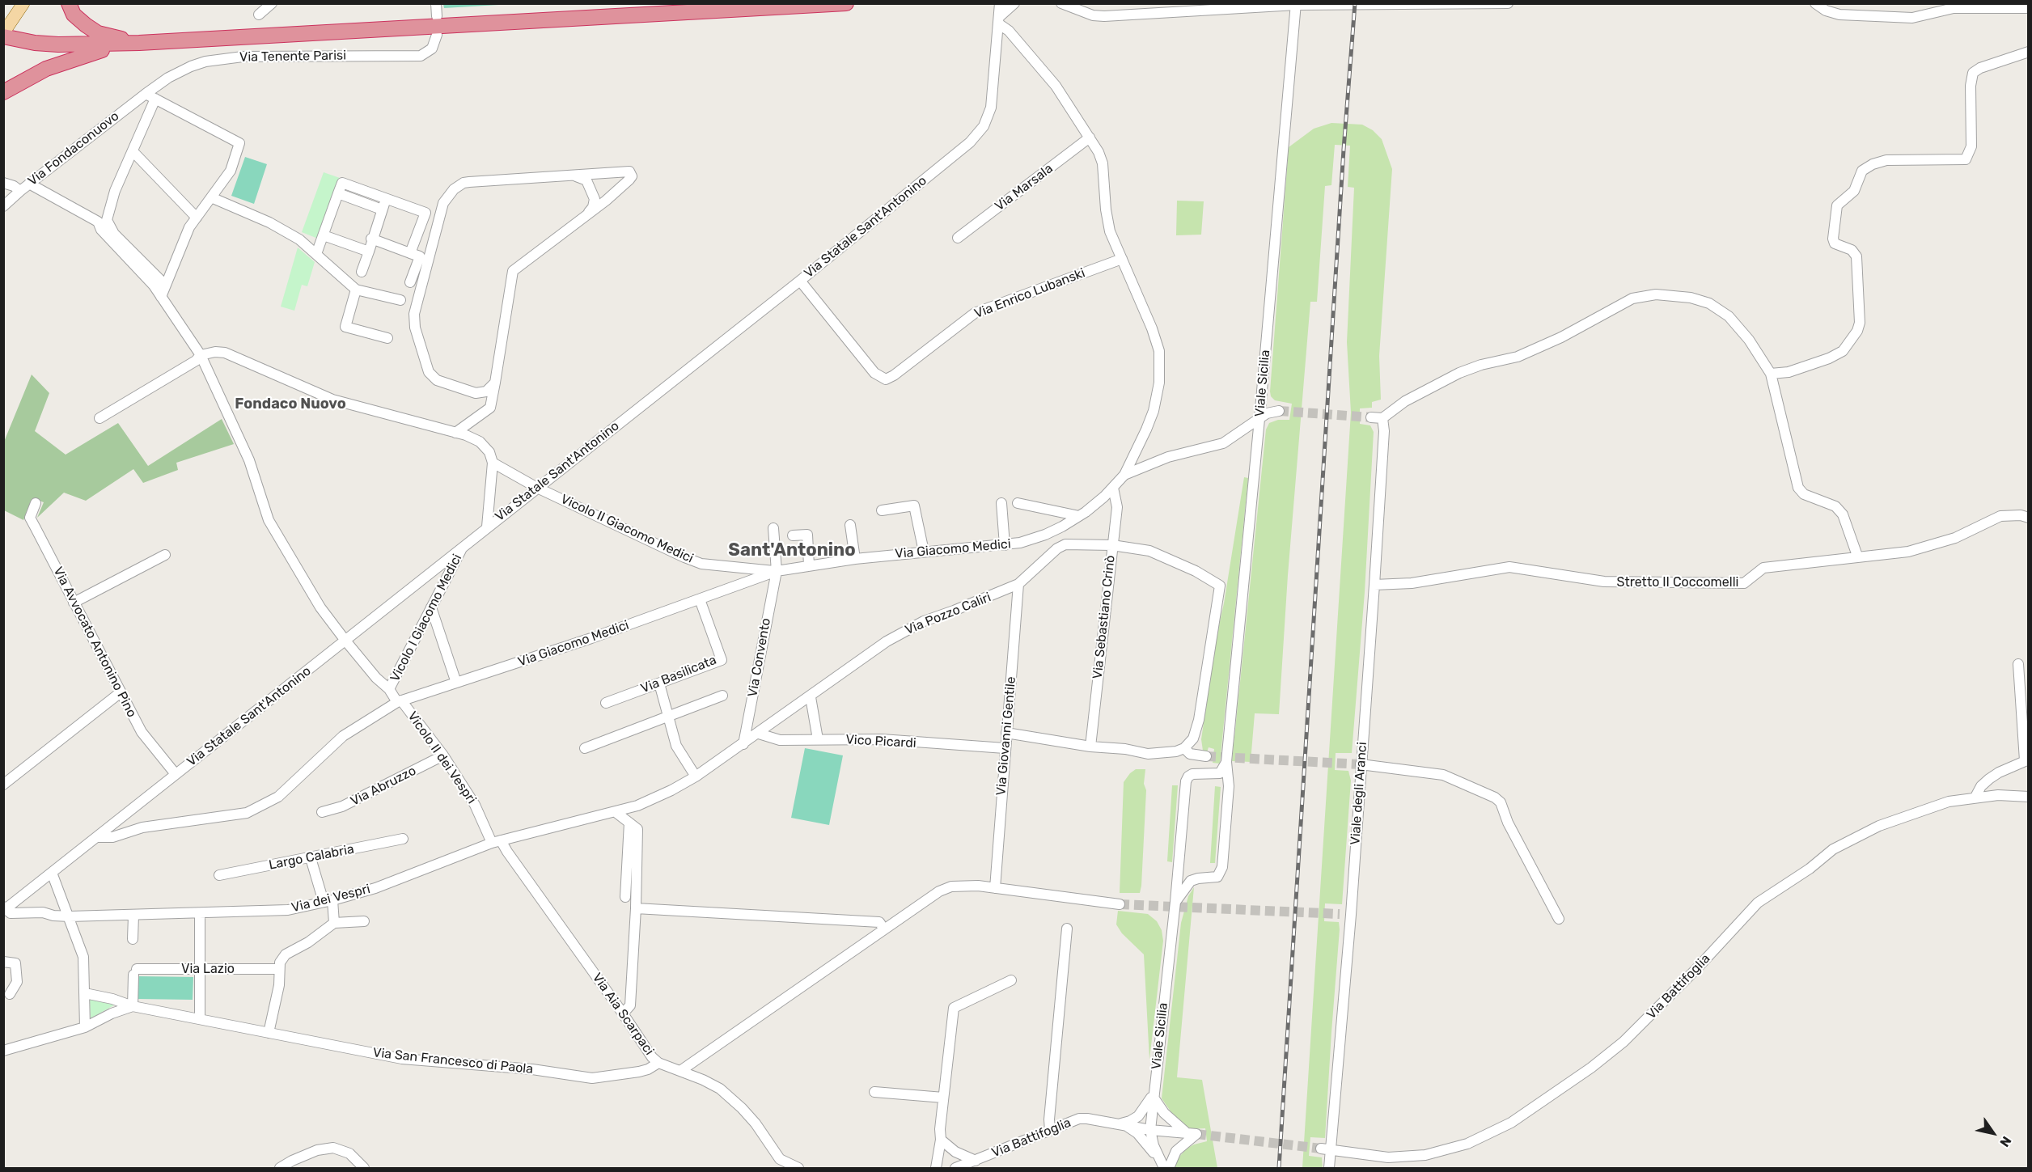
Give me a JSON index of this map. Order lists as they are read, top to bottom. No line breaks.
{"streets":{"street":["Via Tenente Parisi","Via Fondaconuovo","Via Marsala","Via Statale Sant'Antonino","Via Enrico Lubanski","Viale Sicilia","Vicolo II Giacomo Medici","Via Giacomo Medici","Stretto II Coccomelli","Via Pozzo Caliri","Via Sebastiano Crinò","Vicolo I Giacomo Medici","Via Avvocato Antonino Pino","Via Convento","Via Basilicata","Via Giovanni Gentile","Vico Picardi","Vicolo II dei Vespri","Via Abruzzo","Viale degli Aranci","Largo Calabria","Via dei Vespri","Via Lazio","Via Battifoglia","Via Aia Scarpaci","Via San Francesco di Paola"]},"crossings":[["Via Tenente Parisi","Via Fondaconuovo"],["Via Fondaconuovo","Vicolo II dei Vespri"],["Via Marsala","Via Giacomo Medici"],["Via Statale Sant'Antonino","Via Enrico Lubanski"],["Via Statale Sant'Antonino","Vicolo II Giacomo Medici"],["Via Statale Sant'Antonino","Via Giacomo Medici"],["Via Statale Sant'Antonino","Vicolo I Giacomo Medici"],["Via Statale Sant'Antonino","Via Avvocato Antonino Pino"],["Via Statale Sant'Antonino","Vicolo II dei Vespri"],["Via Statale Sant'Antonino","Via dei Vespri"],["Via Enrico Lubanski","Via Giacomo Medici"],["Viale Sicilia","Via Battifoglia"],["Vicolo II Giacomo Medici","Via Giacomo Medici"],["Vicolo II Giacomo Medici","Via Convento"],["Via Giacomo Medici","Via Sebastiano Crinò"],["Via Giacomo Medici","Via Convento"],["Via Giacomo Medici","Via Basilicata"],["Via Giacomo Medici","Vicolo II dei Vespri"],["Stretto II Coccomelli","Viale degli Aranci"],["Via Pozzo Caliri","Via Convento"],["Via Pozzo Caliri","Via Giovanni Gentile"],["Via Pozzo Caliri","Vico Picardi"],["Via Pozzo Caliri","Via dei Vespri"],["Vicolo I Giacomo Medici","Vicolo II dei Vespri"],["Via Giovanni Gentile","Vico Picardi"],["Vicolo II dei Vespri","Via Abruzzo"],["Vicolo II dei Vespri","Via dei Vespri"],["Vicolo II dei Vespri","Via Aia Scarpaci"],["Viale degli Aranci","Via Battifoglia"],["Via dei Vespri","Via Aia Scarpaci"],["Via Lazio","Via San Francesco di Paola"],["Via Aia Scarpaci","Via San Francesco di Paola"]],"districts":["Fondaco Nuovo","Sant'Antonino"],"north":"bottom right"}
